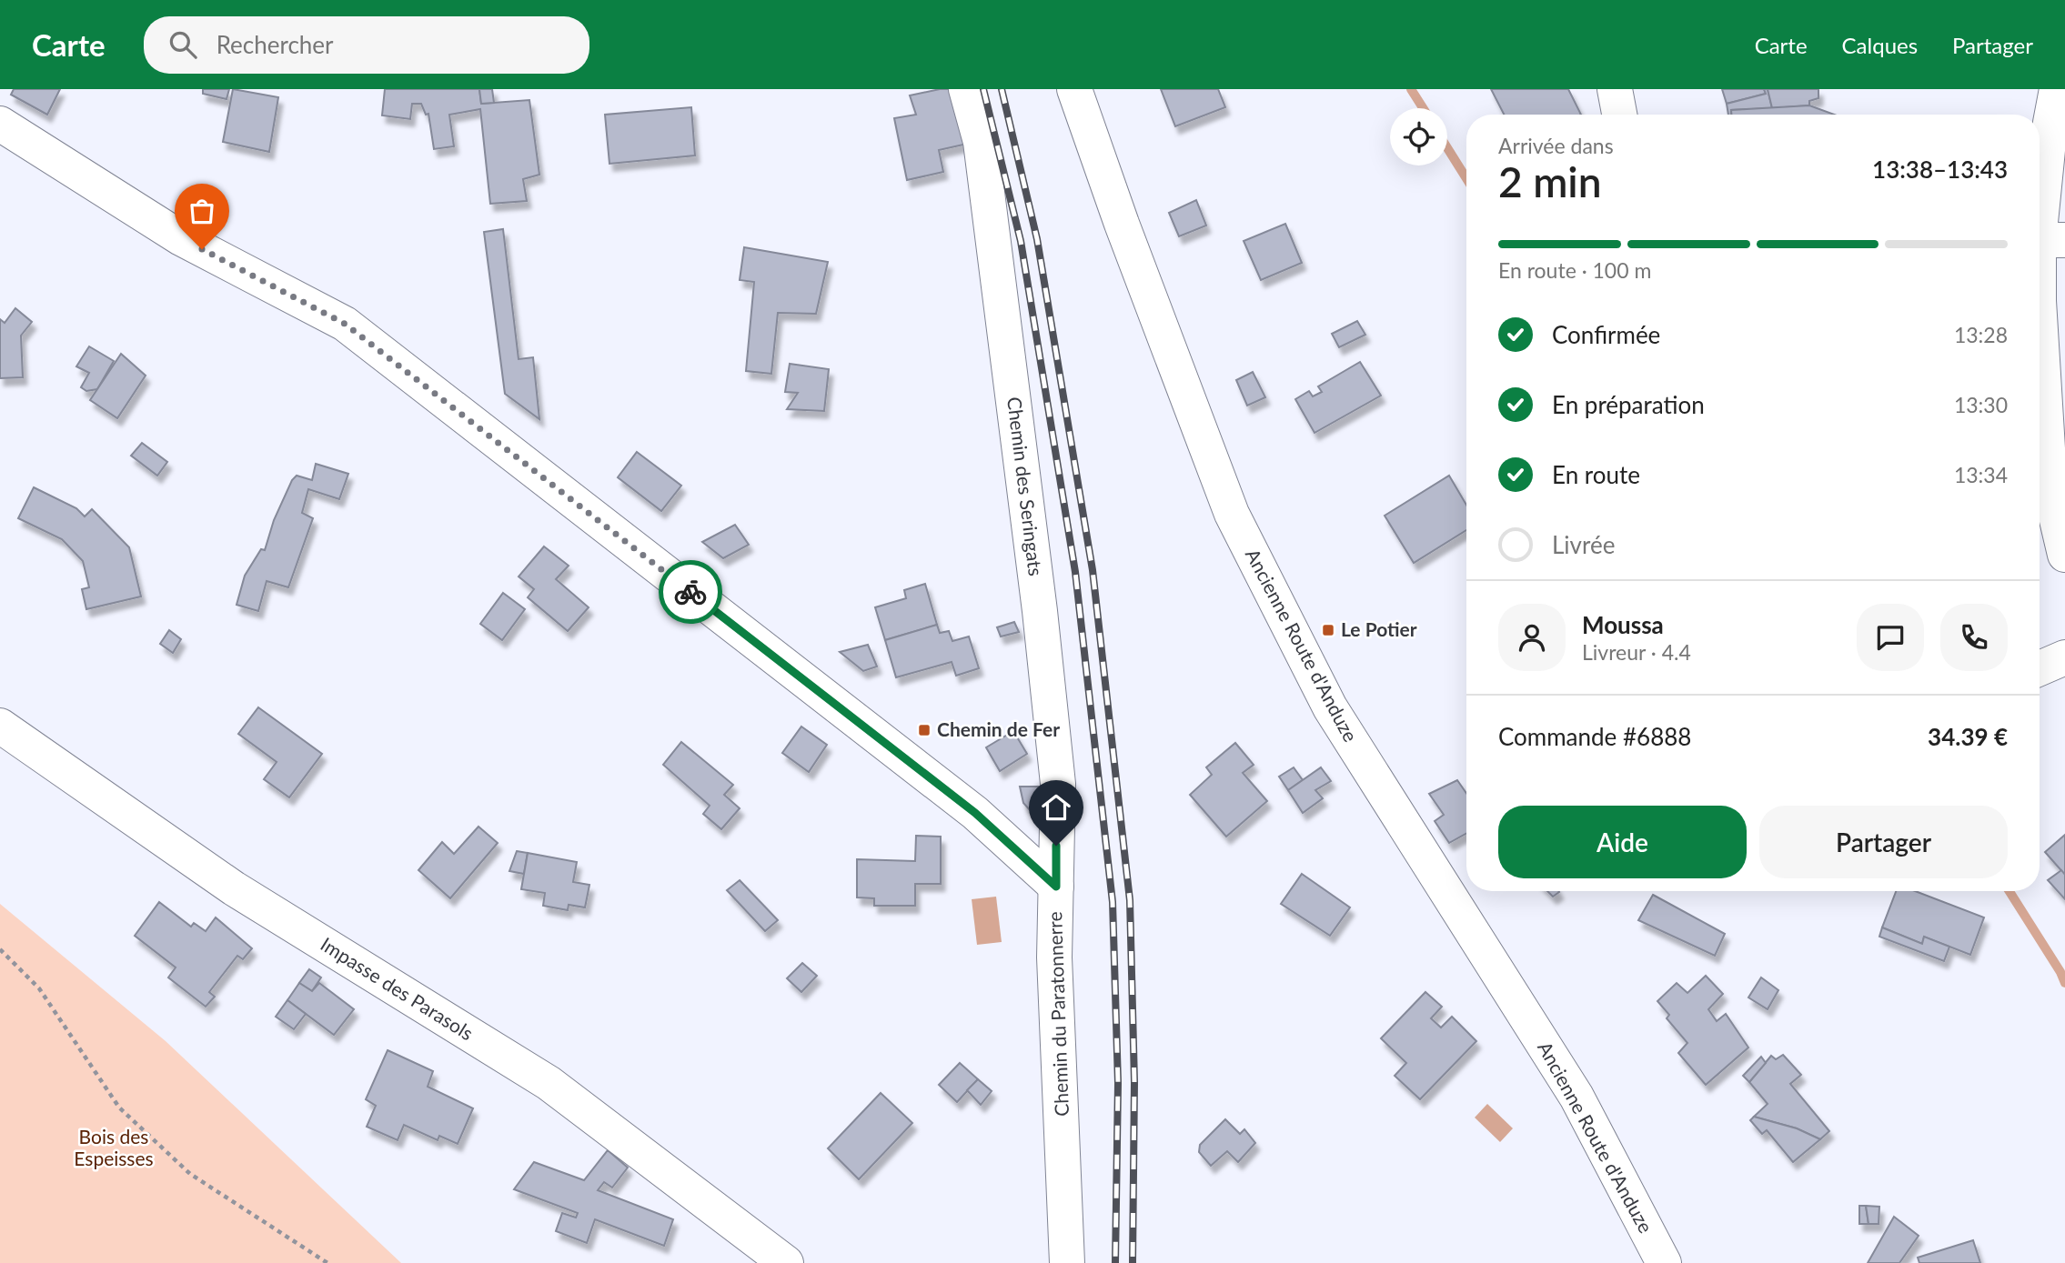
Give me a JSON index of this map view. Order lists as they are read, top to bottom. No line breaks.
{"streets":{"street":["Chemin des Seringats","Ancienne Route d'Anduze","Impasse des Parasols","Chemin du Paratonnerre"]},"crossings":[["Chemin des Seringats","Chemin du Paratonnerre"]],"parks":["Bois des Espeisses"],"places":{"transit":["Le Potier","Chemin de Fer"]},"page":{"header":"Carte","search":"Rechercher","nav":["Carte","Calques","Partager"],"heading":["2 min","Arrivée dans","13:38–13:43"],"panel":["Moussa","Livreur · 4.4","Commande #6888","34.39 €"],"bar":"En route · 100 m","list":[["Confirmée","13:28"],["En préparation","13:30"],["En route","13:34"],"Livrée"],"buttons":["Aide","Partager"]}}
